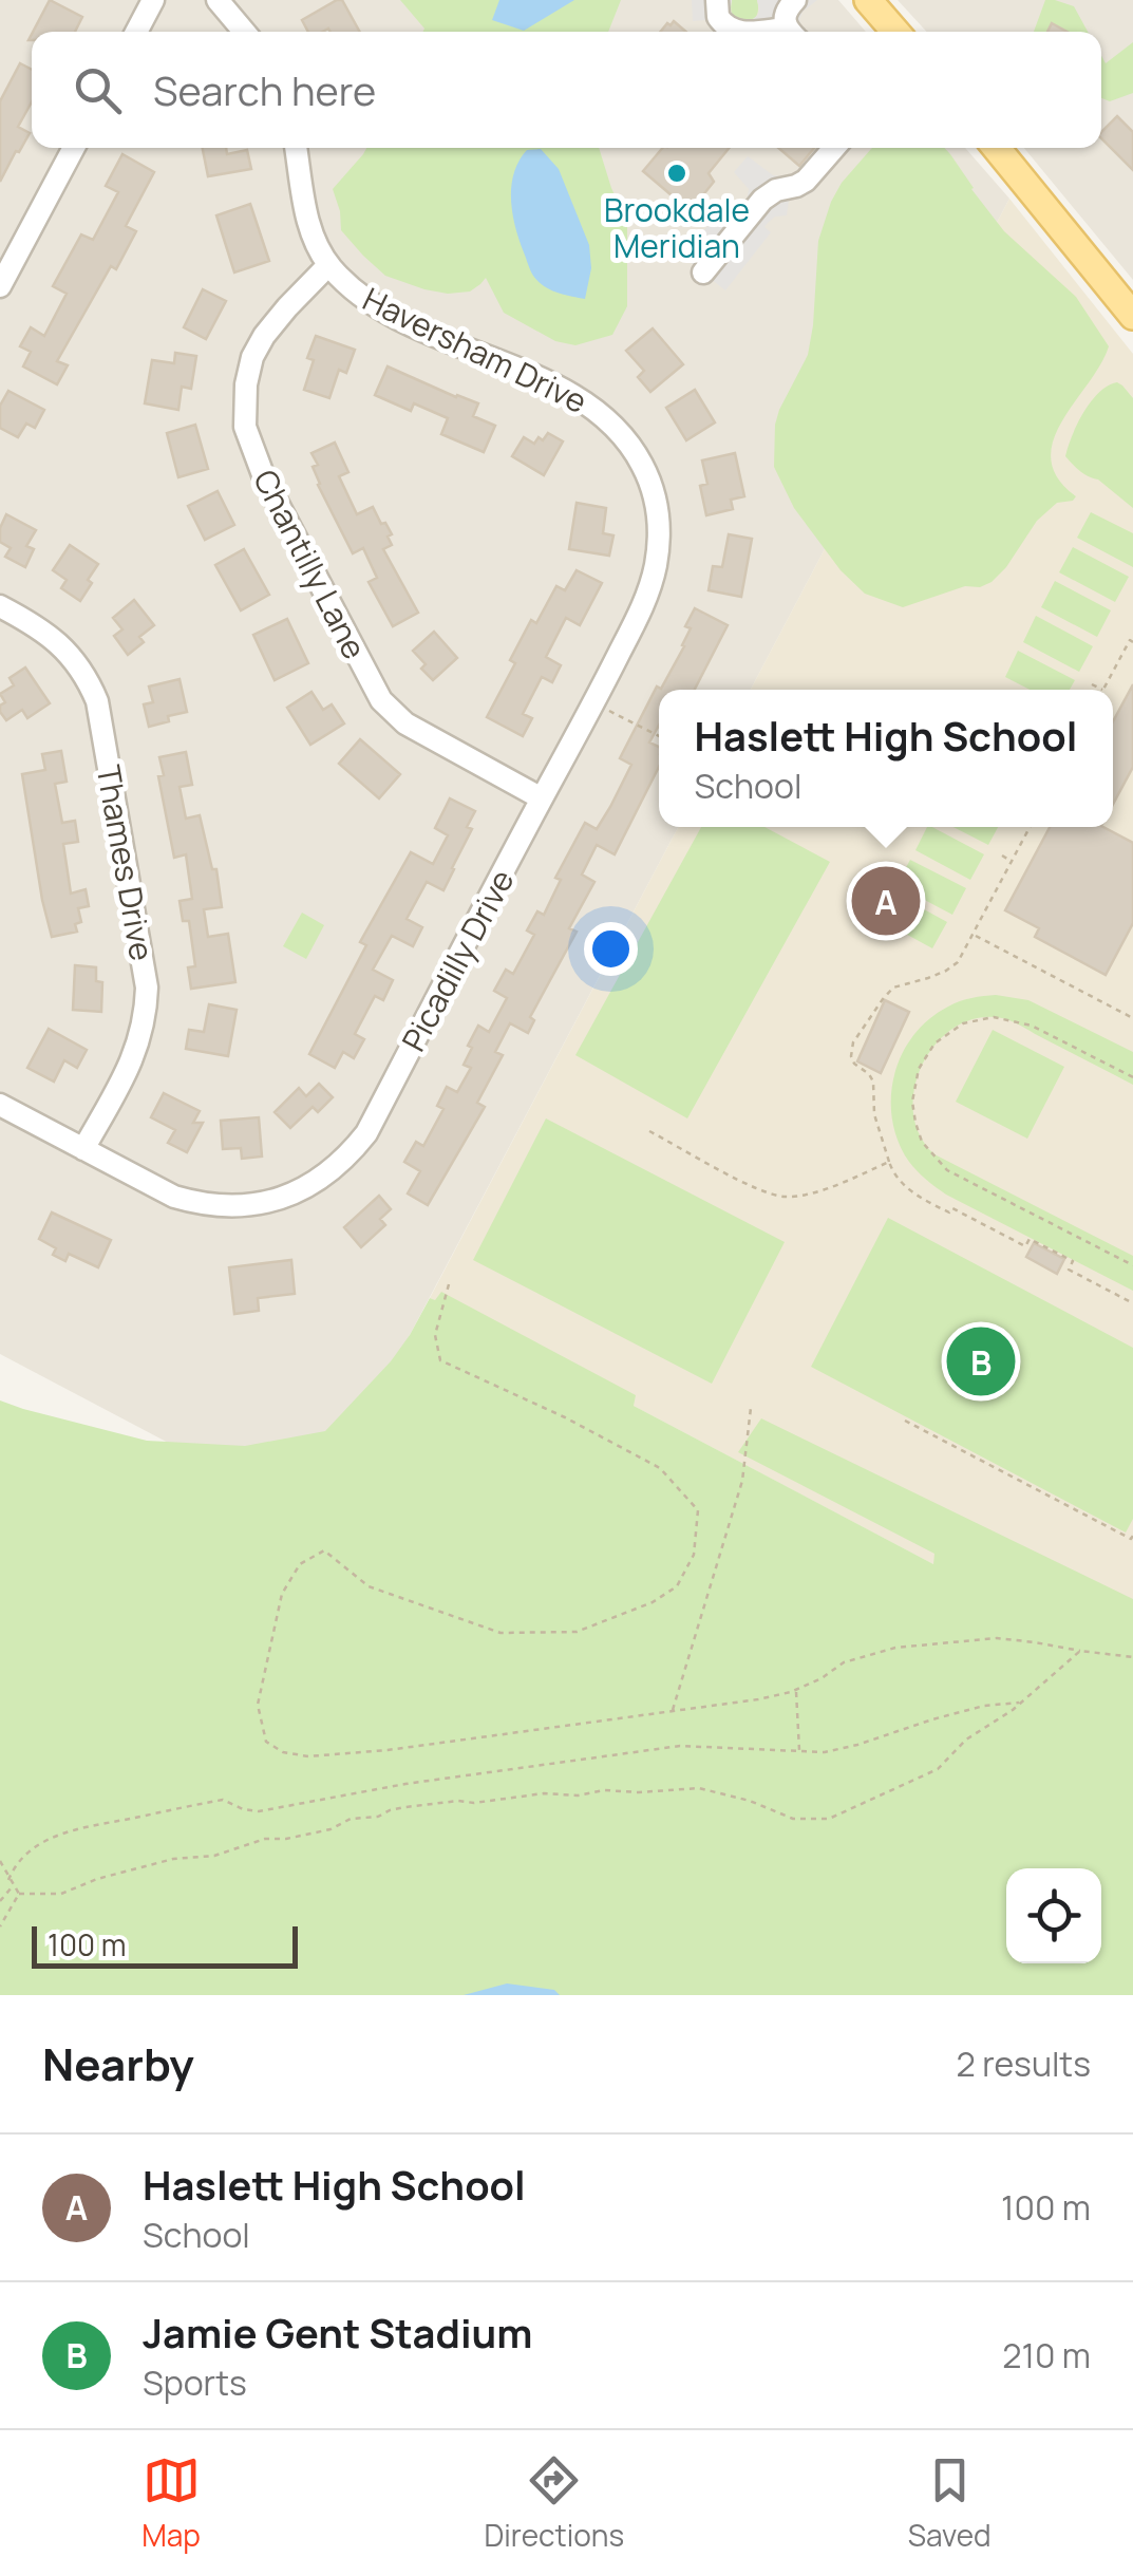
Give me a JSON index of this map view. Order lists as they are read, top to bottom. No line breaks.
{"streets":{"street":["Haversham Drive","Chantilly Lane","Thames Drive","Picadilly Drive"]},"crossings":[["Haversham Drive","Chantilly Lane"],["Haversham Drive","Picadilly Drive"],["Chantilly Lane","Picadilly Drive"],["Thames Drive","Picadilly Drive"]],"places":["Brookdale Meridian"],"scale_bar":"100 m","page":{"search":"Search here","popup":["Haslett High School","School"],"pins":["A","B"],"scale":"100 m","heading":["Nearby","2 results"],"list":[{"mark":"A","name":"Haslett High School","note":"School","value":"100 m"},{"mark":"B","name":"Jamie Gent Stadium","note":"Sports","value":"210 m"}],"nav":["Map","Directions","Saved"]}}
